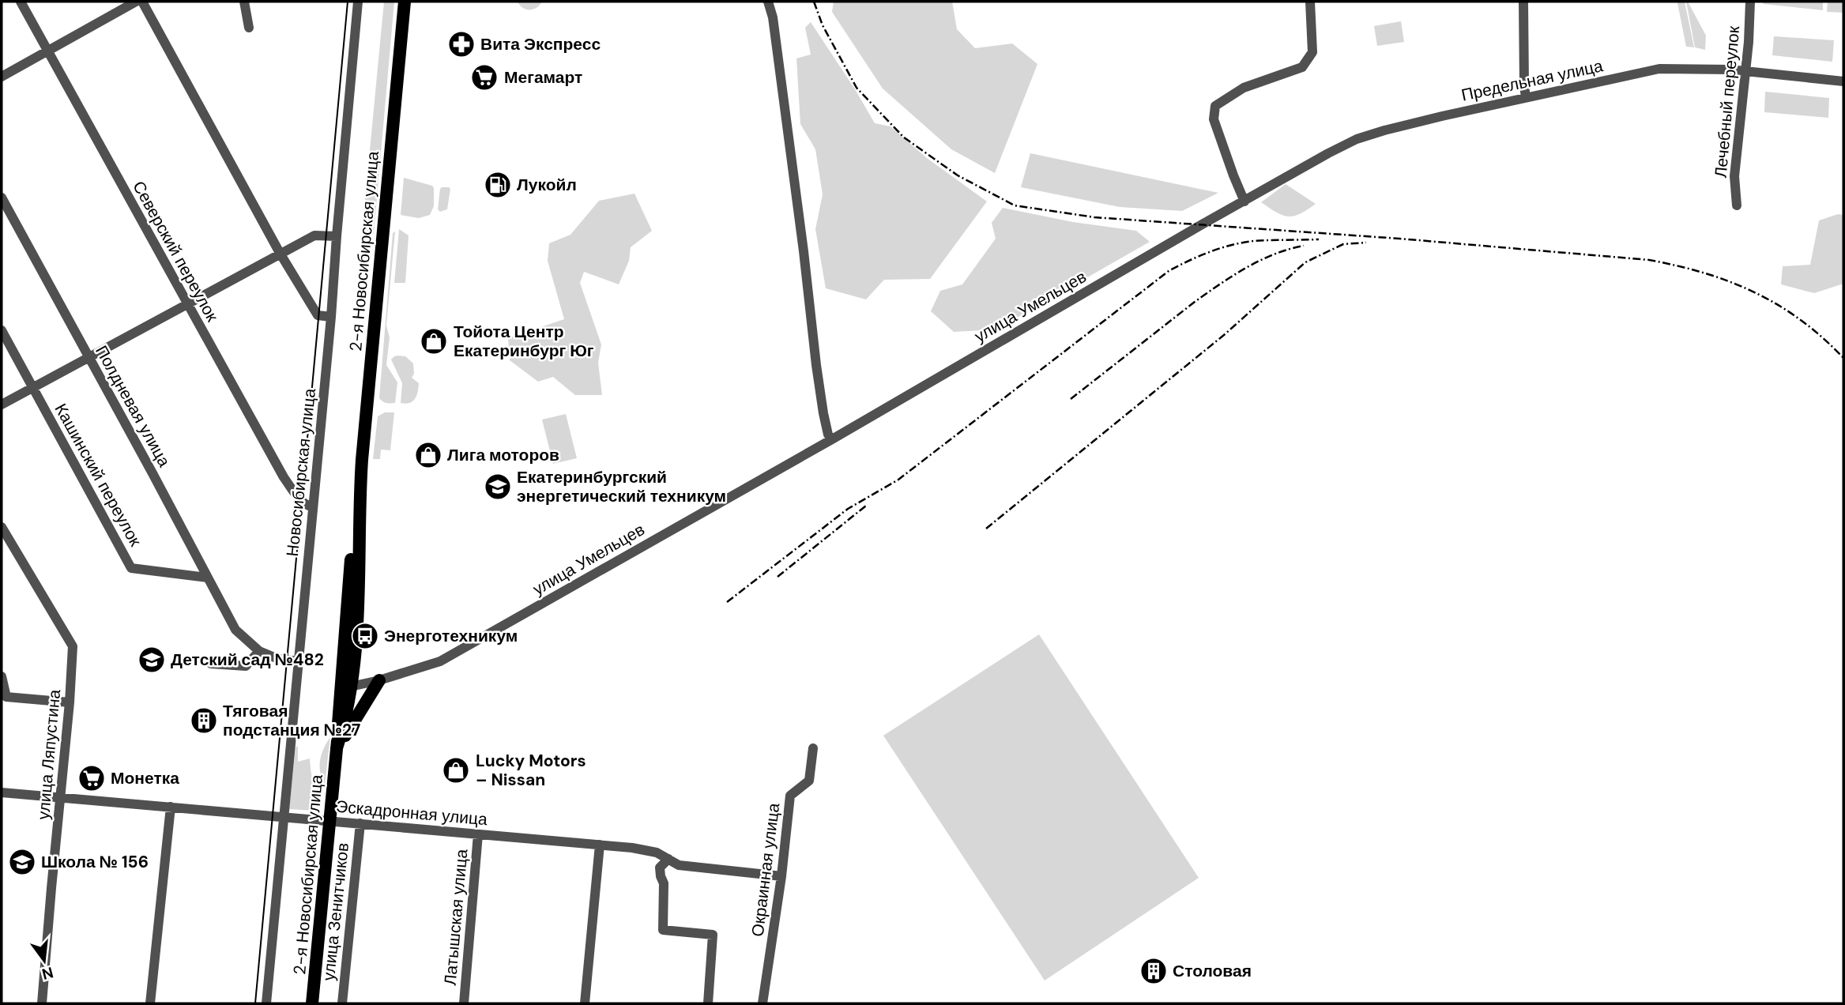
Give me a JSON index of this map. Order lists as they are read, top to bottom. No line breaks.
{"streets":{"main road":["2-я Новосибирская улица"],"street":["Предельная улица","Лечебный переулок","Северский переулок","улица Умельцев","Полдневая улица","Новосибирская улица","Кашинский переулок","улица Ляпустина","Эскадронная улица","Окраинная улица","улица Зенитчиков","Латышская улица"]},"crossings":[["Предельная улица","Лечебный переулок"],["Предельная улица","улица Умельцев"],["Северский переулок","Новосибирская улица"],["2-я Новосибирская улица","улица Умельцев"],["2-я Новосибирская улица","Эскадронная улица"],["Полдневая улица","Кашинский переулок"],["Новосибирская улица","Эскадронная улица"],["улица Ляпустина","Эскадронная улица"],["Эскадронная улица","Окраинная улица"],["Эскадронная улица","улица Зенитчиков"],["Эскадронная улица","Латышская улица"]],"places":{"pharmacy":["Вита Экспресс"],"supermarket":["Мегамарт","Монетка"],"fuel station":["Лукойл"],"shop":["Тойота Центр Екатеринбург Юг","Лига моторов","Lucky Motors – Nissan"],"school or university":["Екатеринбургский энергетический техникум","Детский сад №482","Школа № 156"],"bus stop":["Энерготехникум"],"building":["Тяговая подстанция №27","Столовая"]},"north":"bottom"}
